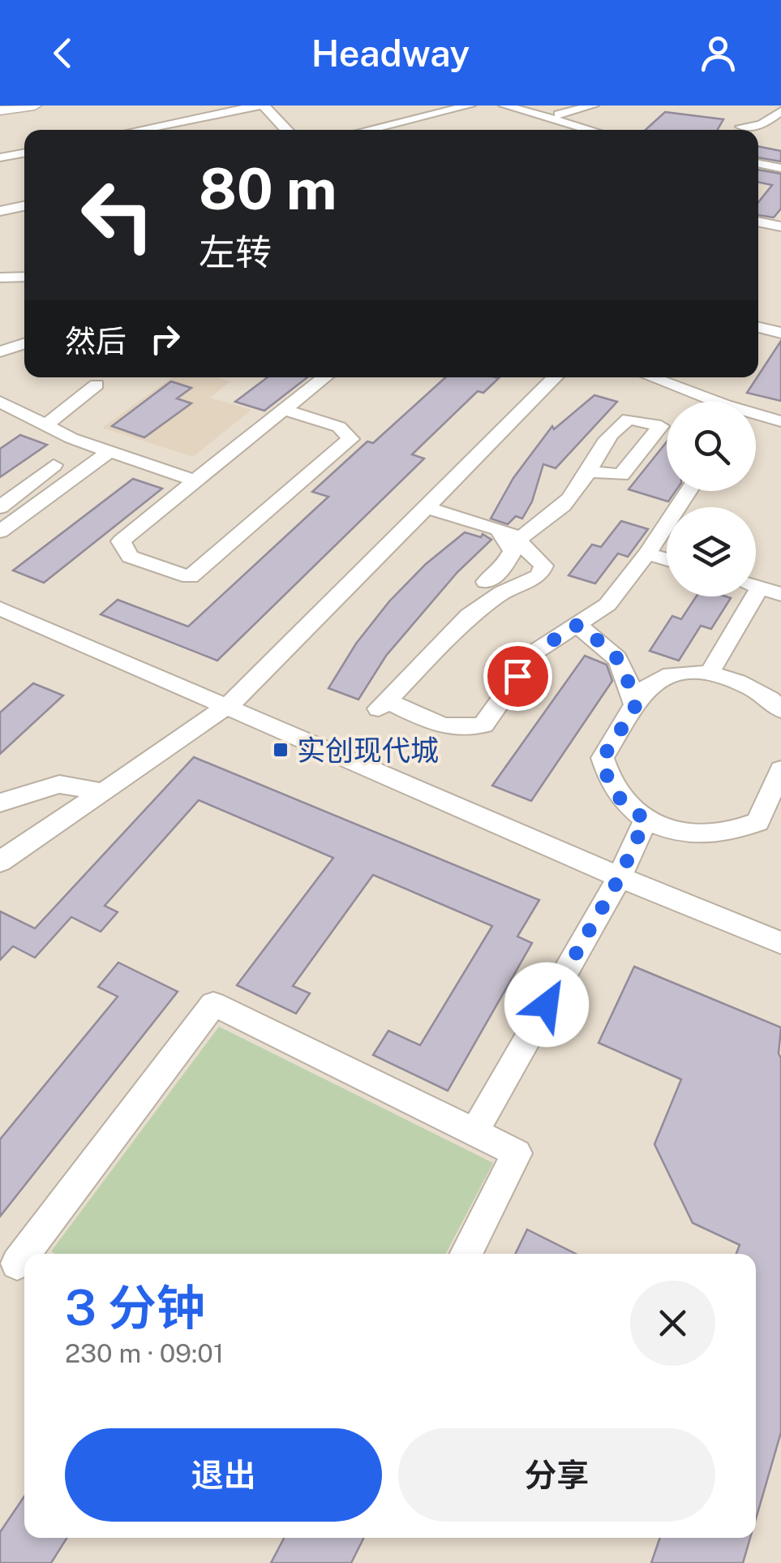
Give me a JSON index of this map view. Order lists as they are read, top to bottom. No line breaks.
{"places":{"transit":["实创现代城"]},"page":{"header":"Headway","turn":["80 m","左转"],"then":"然后","heading":["3 分钟","230 m · 09:01"],"buttons":["退出","分享"]}}
